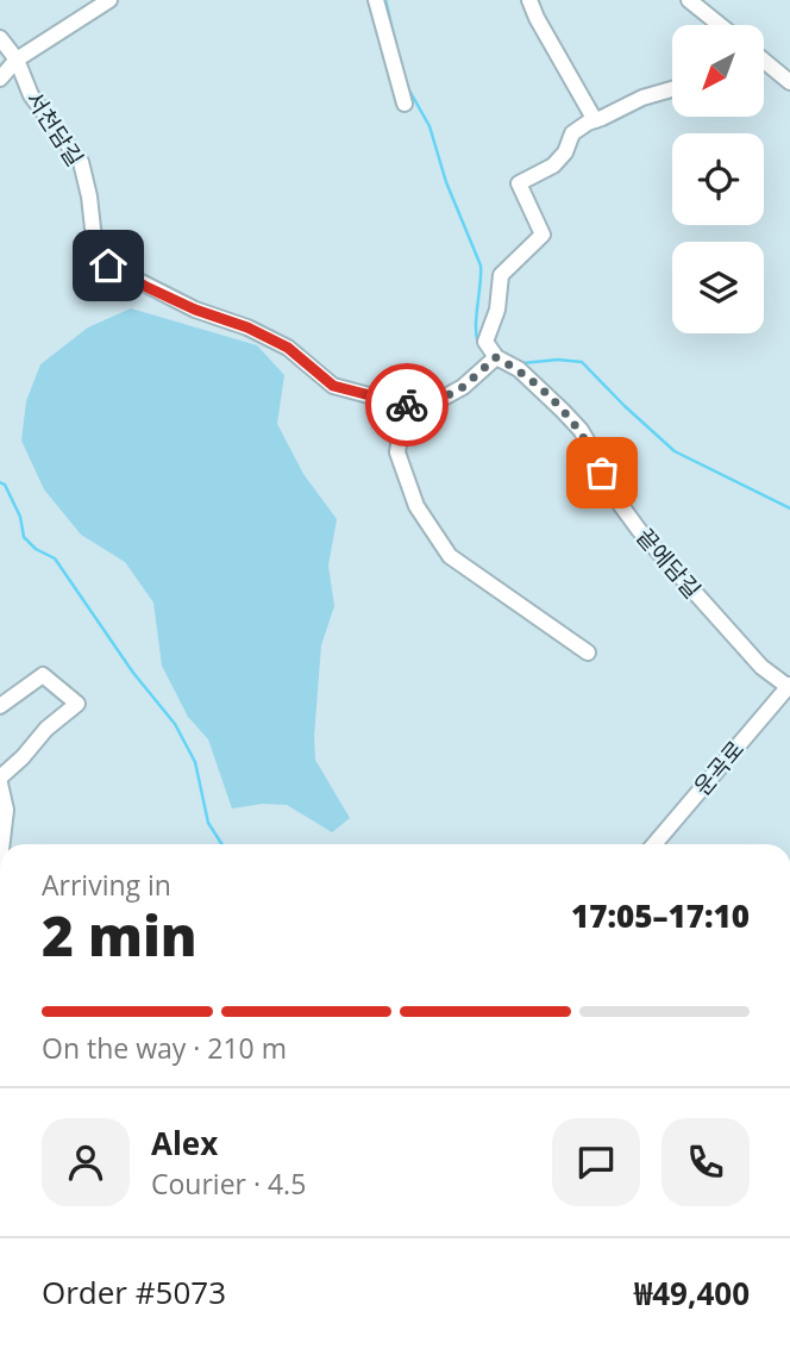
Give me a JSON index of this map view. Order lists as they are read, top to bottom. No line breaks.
{"streets":{"street":["서천담길","끝에담길","운곡로"]},"crossings":[["끝에담길","운곡로"]],"north":"bottom left","page":{"heading":["2 min","Arriving in","17:05–17:10"],"panel":["Alex","Courier · 4.5","Order #5073","₩49,400"],"bar":"On the way · 210 m"}}
